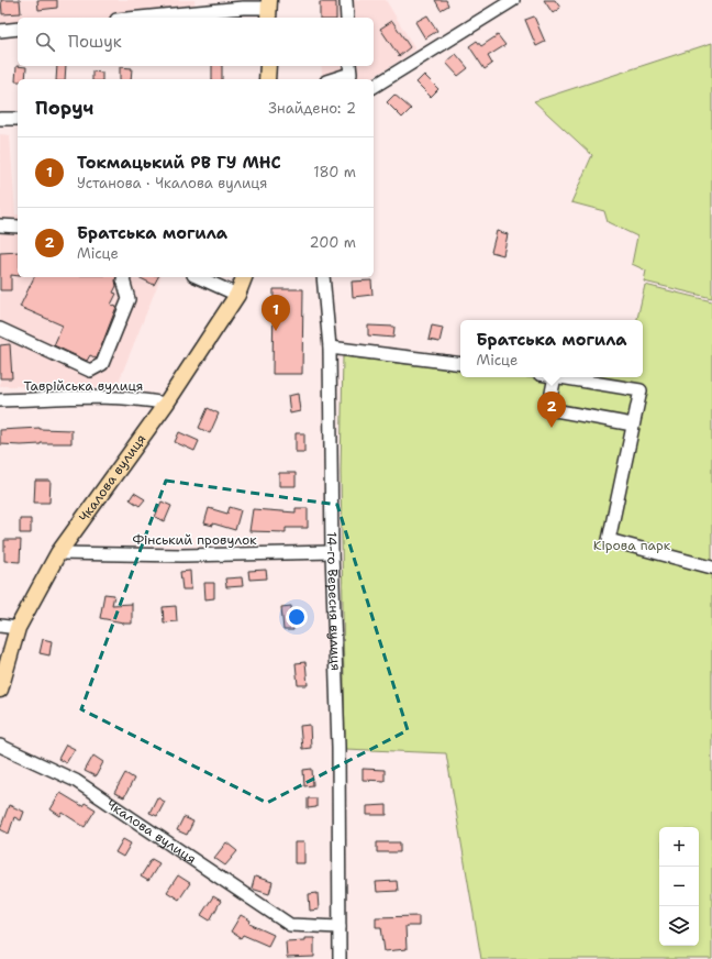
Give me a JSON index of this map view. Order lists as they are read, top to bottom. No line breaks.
{"streets":{"main road":["Чкалова вулиця"],"street":["Таврійська вулиця","Фінський провулок","14-го Вересня вулиця"]},"crossings":[["Таврійська вулиця","Чкалова вулиця"],["Чкалова вулиця","Фінський провулок"],["Чкалова вулиця","14-го Вересня вулиця"],["Фінський провулок","14-го Вересня вулиця"]],"parks":["Кірова парк"],"page":{"search":"Пошук","heading":["Поруч","Знайдено: 2"],"list":[{"mark":"1","name":"Токмацький РВ ГУ МНС","note":"Установа · Чкалова вулиця","value":"180 m"},{"mark":"2","name":"Братська могила","note":"Місце","value":"200 m"}],"pins":["1","2"],"popup":["Братська могила","Місце"],"map_buttons":["+","−"]}}
